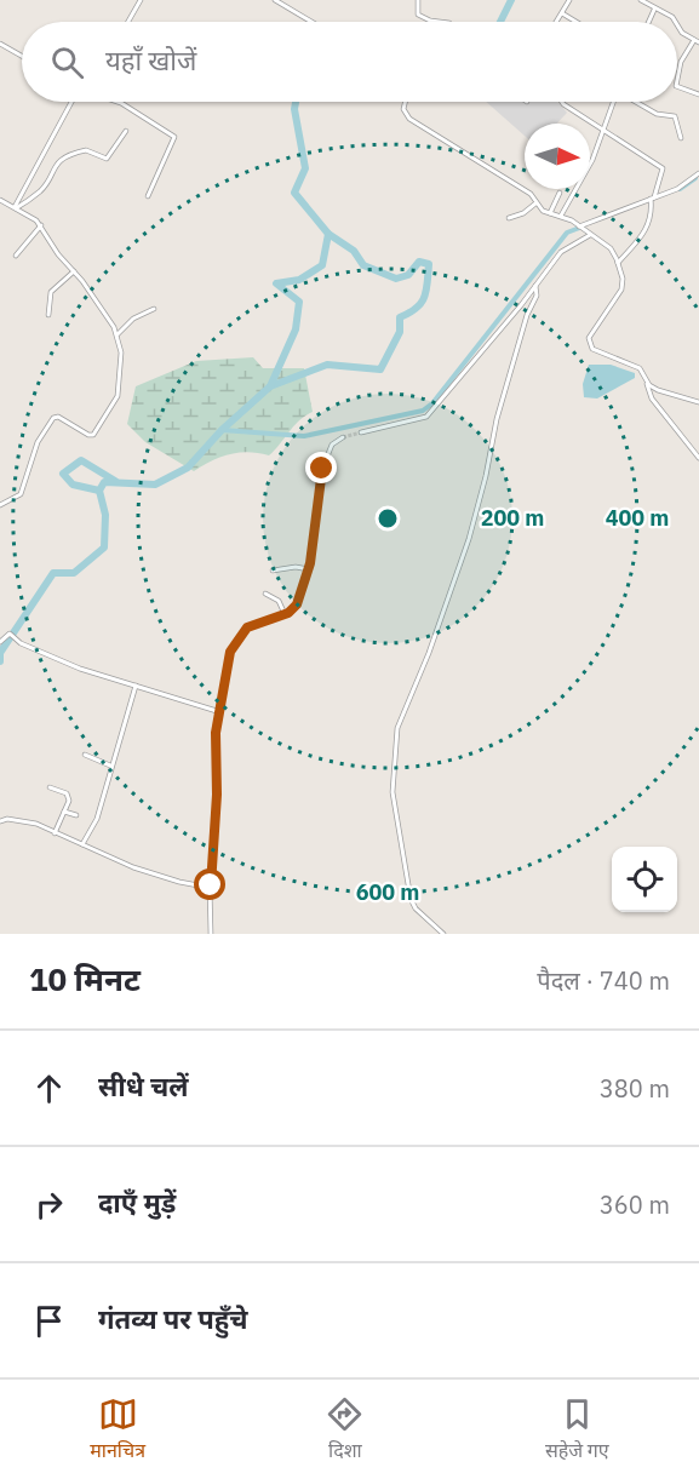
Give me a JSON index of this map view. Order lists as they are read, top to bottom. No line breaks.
{"north":"right","page":{"search":"यहाँ खोजें","heading":["10 मिनट","पैदल · 740 m"],"list":[["सीधे चलें","380 m"],["दाएँ मुड़ें","360 m"],"गंतव्य पर पहुँचे"],"nav":["मानचित्र","दिशा","सहेजे गए"]},"rings":["200 m","400 m","600 m"]}
